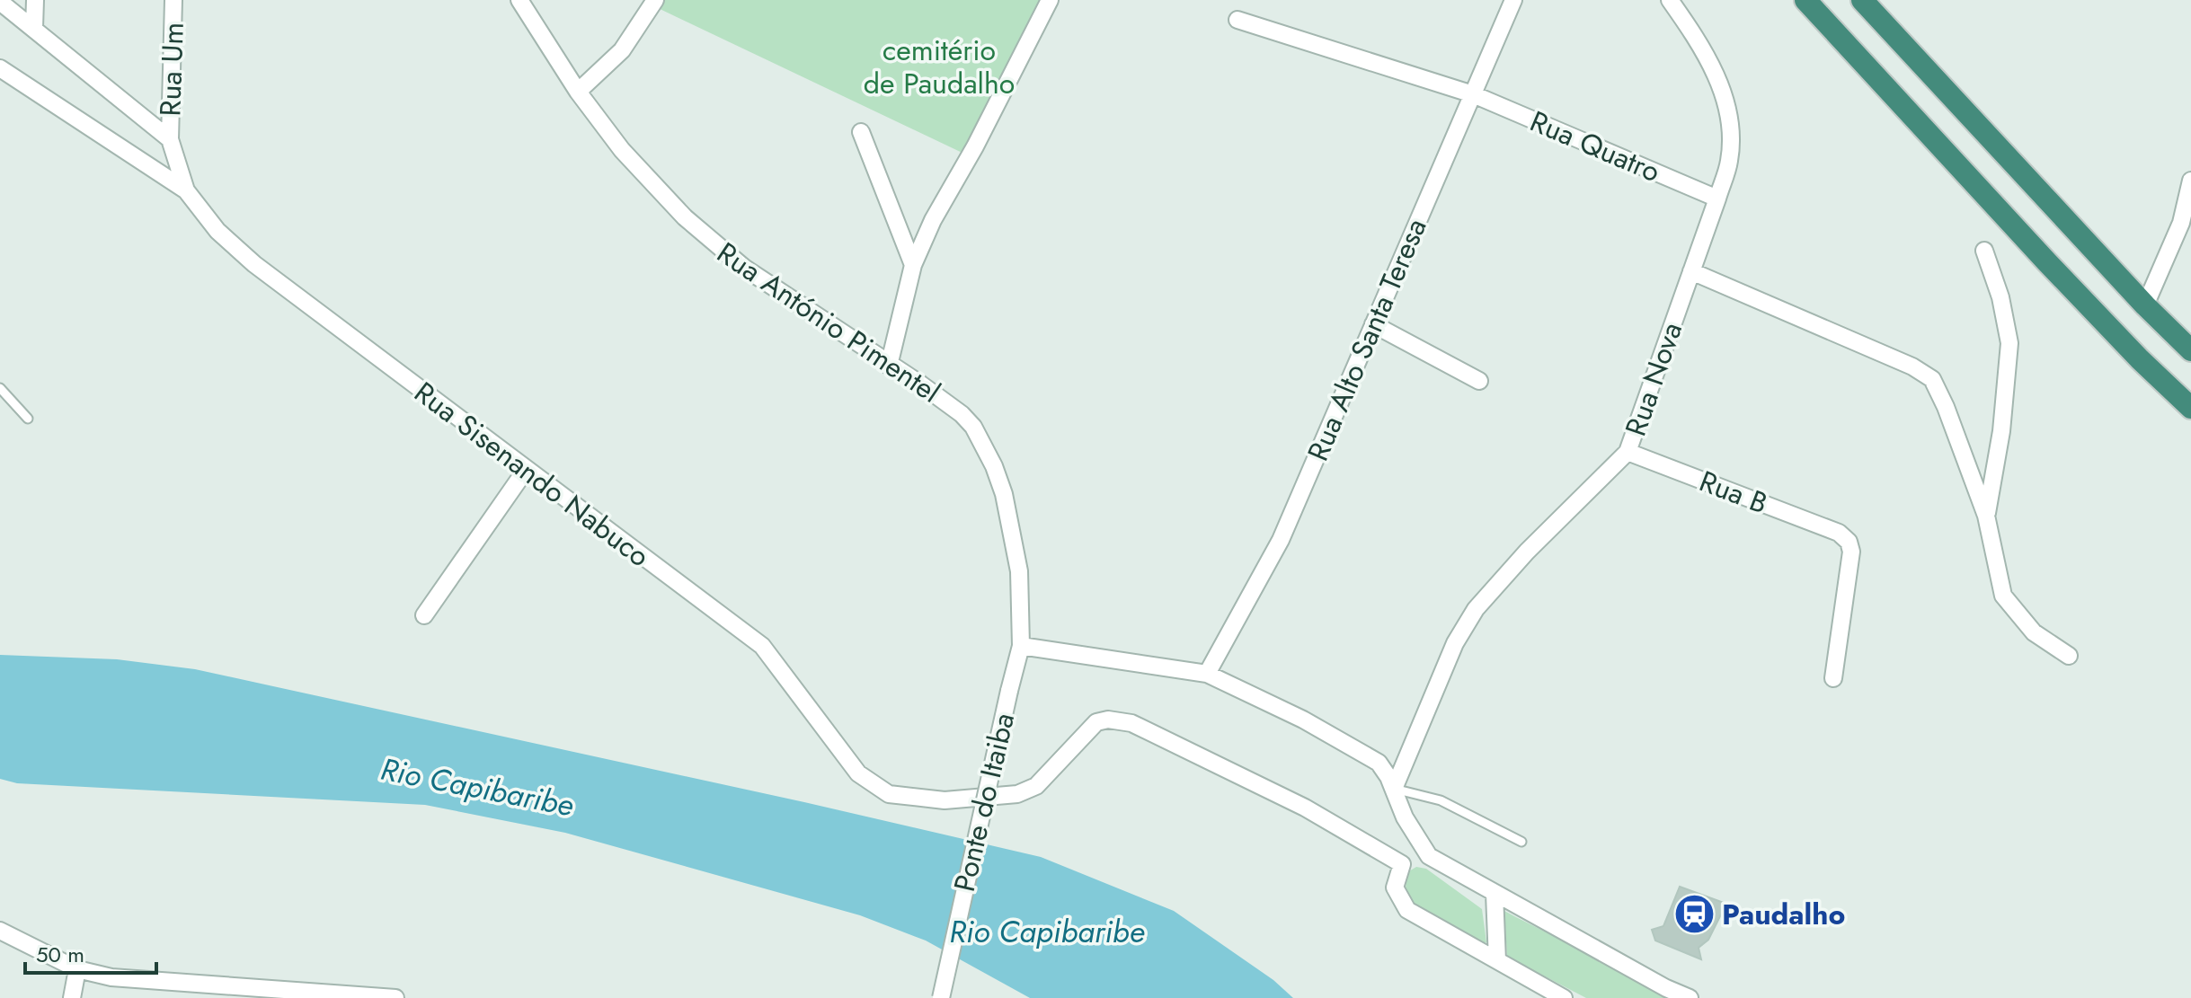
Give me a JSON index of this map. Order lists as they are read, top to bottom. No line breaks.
{"streets":{"street":["Rua Um","Rua Quatro","Rua António Pimentel","Rua Alto Santa Teresa","Rua Nova","Rua Sisenando Nabuco","Rua B","Ponte do Itaiba"]},"crossings":[["Rua Um","Rua Sisenando Nabuco"],["Rua Quatro","Rua Alto Santa Teresa"],["Rua Quatro","Rua Nova"],["Rua António Pimentel","Ponte do Itaiba"],["Rua Nova","Rua B"]],"water":["Rio Capibaribe"],"parks":["cemitério de Paudalho"],"places":{"station":["Paudalho"]},"scale_bar":"50 m"}
